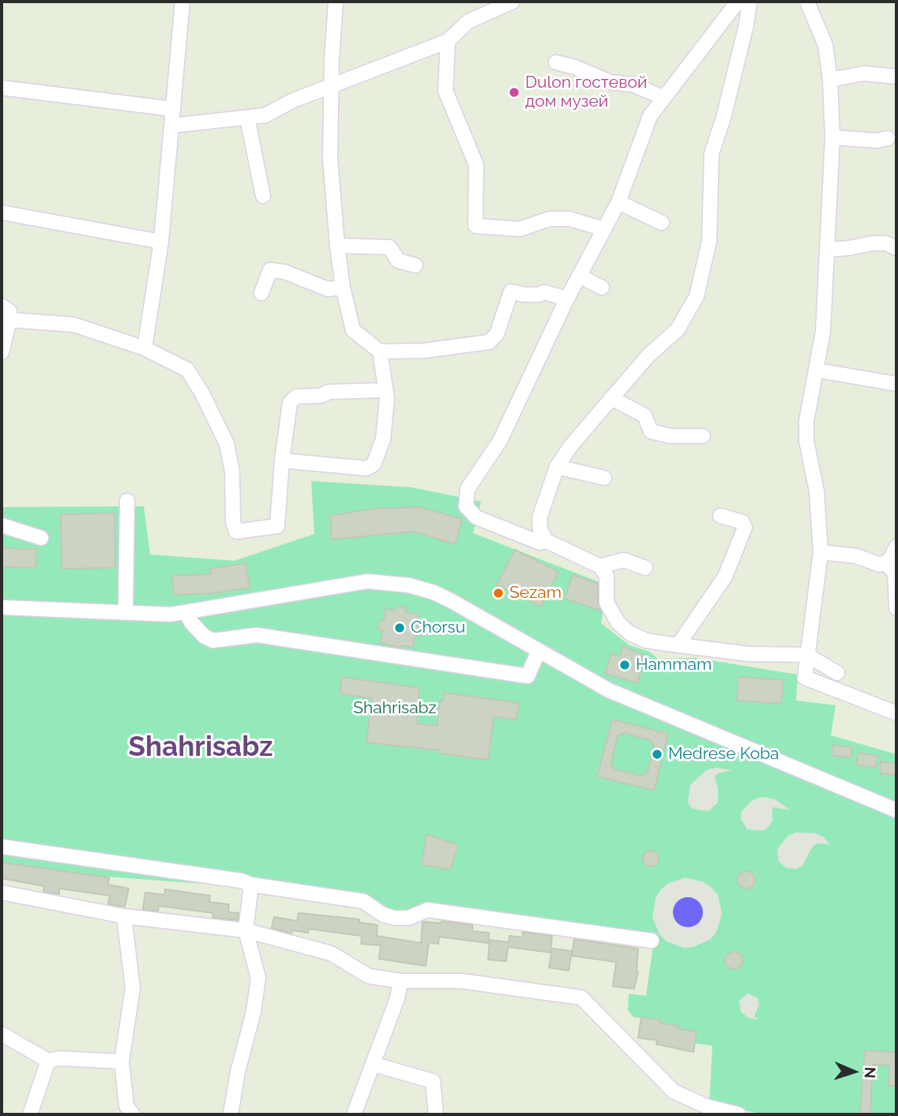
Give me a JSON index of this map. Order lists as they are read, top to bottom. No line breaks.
{"districts":["Shahrisabz"],"parks":["Shahrisabz"],"places":["Dulon гостевой дом музей","Sezam","Chorsu","Hammam","Medrese Koba"],"north":"right"}
